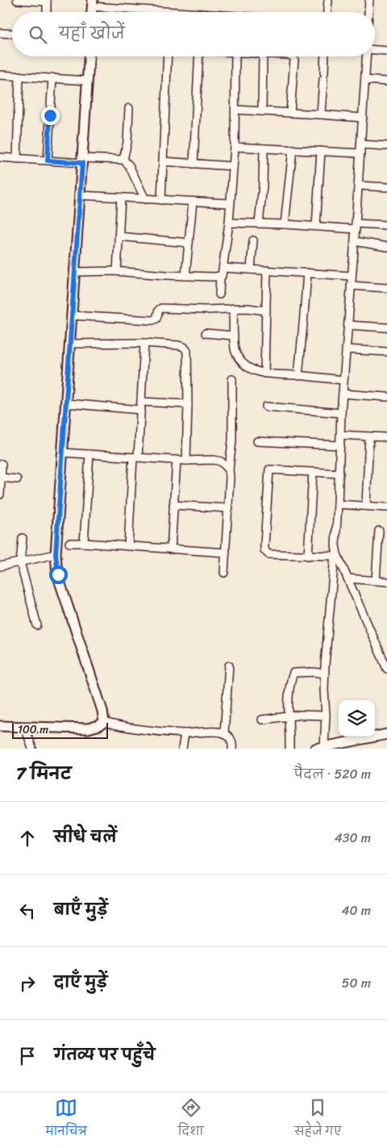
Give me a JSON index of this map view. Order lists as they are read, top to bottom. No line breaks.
{"scale_bar":"100 m","page":{"search":"यहाँ खोजें","scale":"100 m","heading":["7 मिनट","पैदल · 520 m"],"list":[["सीधे चलें","430 m"],["बाएँ मुड़ें","40 m"],["दाएँ मुड़ें","50 m"],"गंतव्य पर पहुँचे"],"nav":["मानचित्र","दिशा","सहेजे गए"]}}
